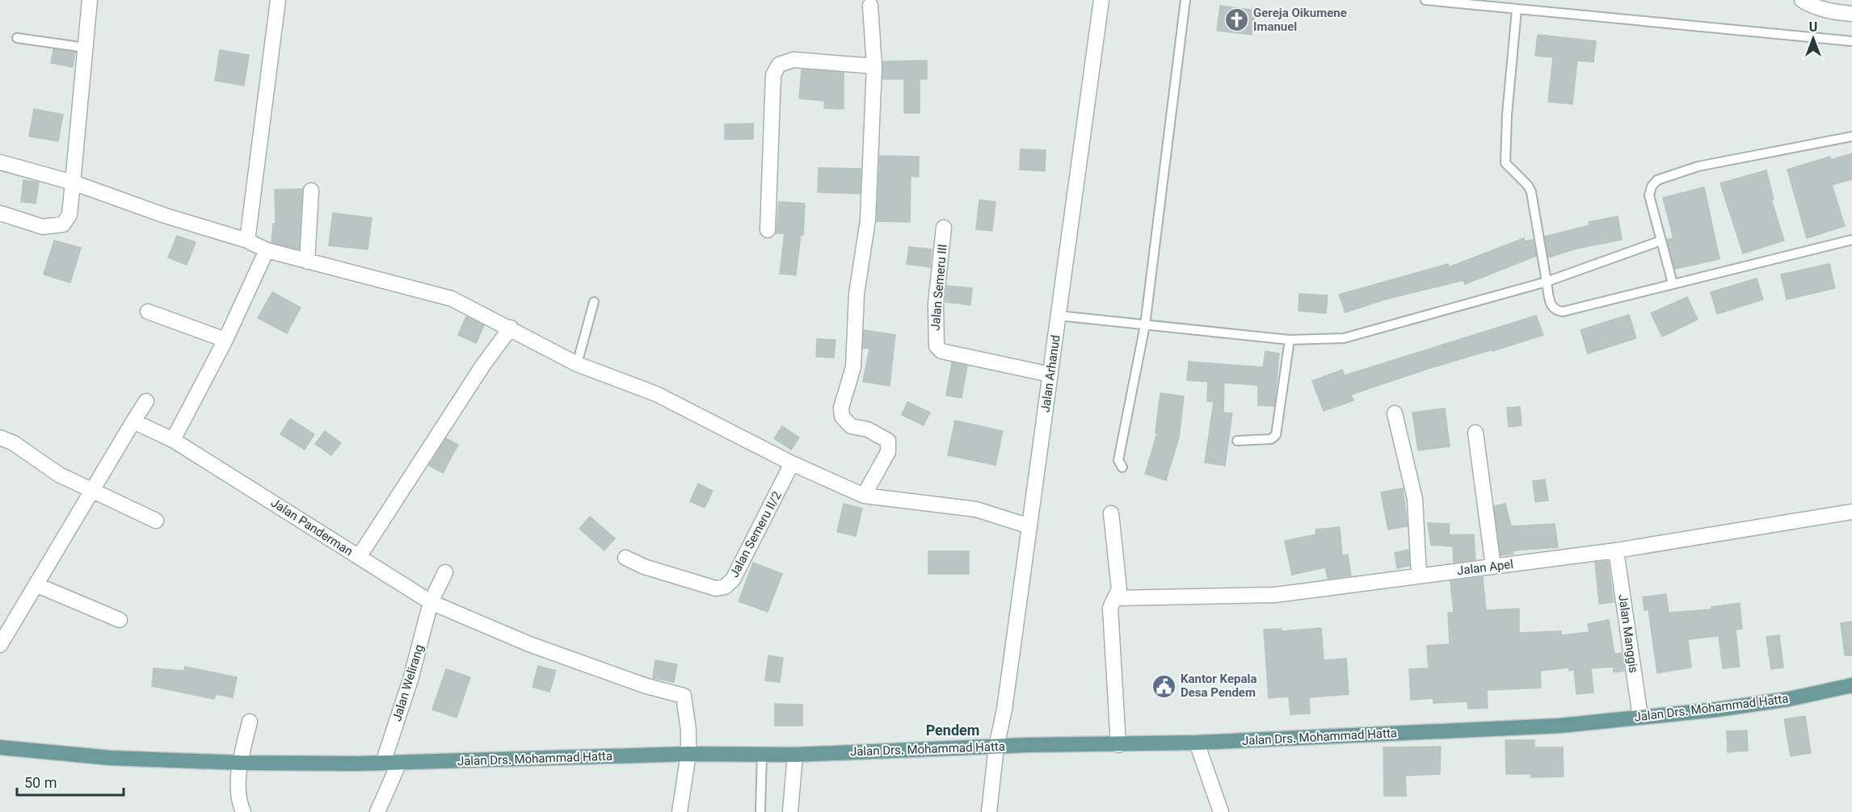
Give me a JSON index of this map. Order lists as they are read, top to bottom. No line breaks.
{"streets":{"main road":["Jalan Drs. Mohammad Hatta"],"street":["Jalan Semeru III","Jalan Arhanud","Jalan Panderman","Jalan Semeru II/2","Jalan Apel","Jalan Manggis","Jalan Welirang"]},"crossings":[["Jalan Semeru III","Jalan Arhanud"],["Jalan Arhanud","Jalan Drs. Mohammad Hatta"],["Jalan Panderman","Jalan Welirang"],["Jalan Panderman","Jalan Drs. Mohammad Hatta"],["Jalan Apel","Jalan Manggis"],["Jalan Manggis","Jalan Drs. Mohammad Hatta"],["Jalan Welirang","Jalan Drs. Mohammad Hatta"]],"districts":["Pendem"],"places":{"church":["Gereja Oikumene Imanuel"],"public building":["Kantor Kepala Desa Pendem"]},"scale_bar":"50 m","north":"top"}
